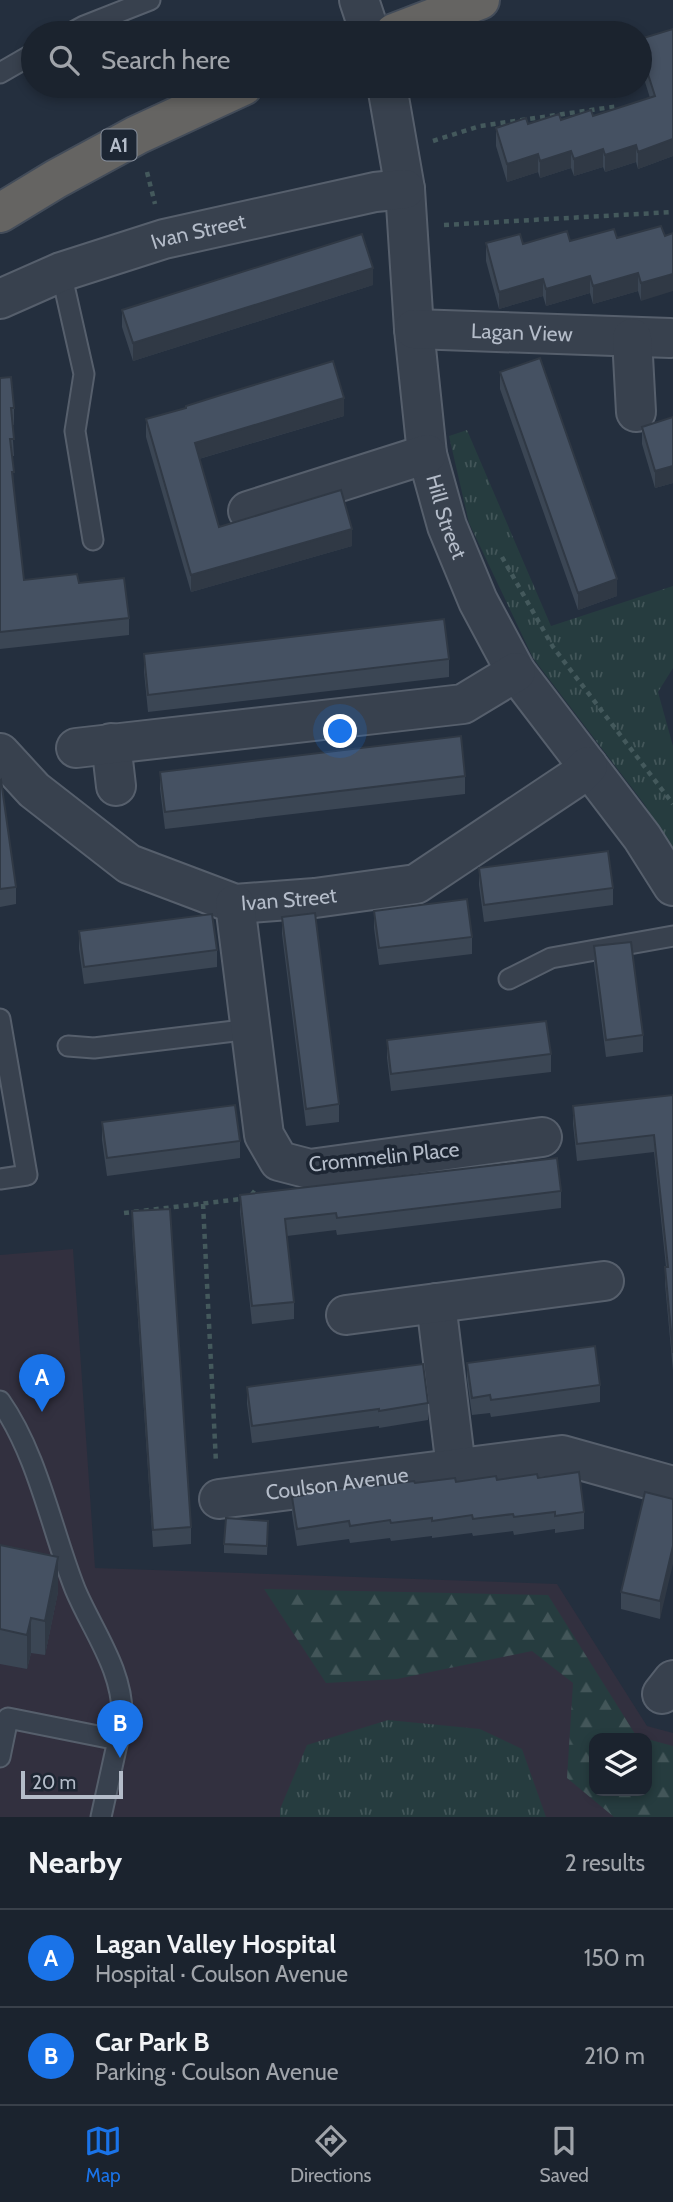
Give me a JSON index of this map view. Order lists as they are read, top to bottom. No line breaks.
{"streets":{"highway":["A1"],"street":["Ivan Street","Lagan View","Hill Street","Crommelin Place","Coulson Avenue"]},"crossings":[["Ivan Street","Hill Street"],["Ivan Street","Crommelin Place"],["Lagan View","Hill Street"]],"scale_bar":"20 m","page":{"search":"Search here","pins":["A","B"],"scale":"20 m","heading":["Nearby","2 results"],"list":[{"mark":"A","name":"Lagan Valley Hospital","note":"Hospital · Coulson Avenue","value":"150 m"},{"mark":"B","name":"Car Park B","note":"Parking · Coulson Avenue","value":"210 m"}],"nav":["Map","Directions","Saved"]}}
